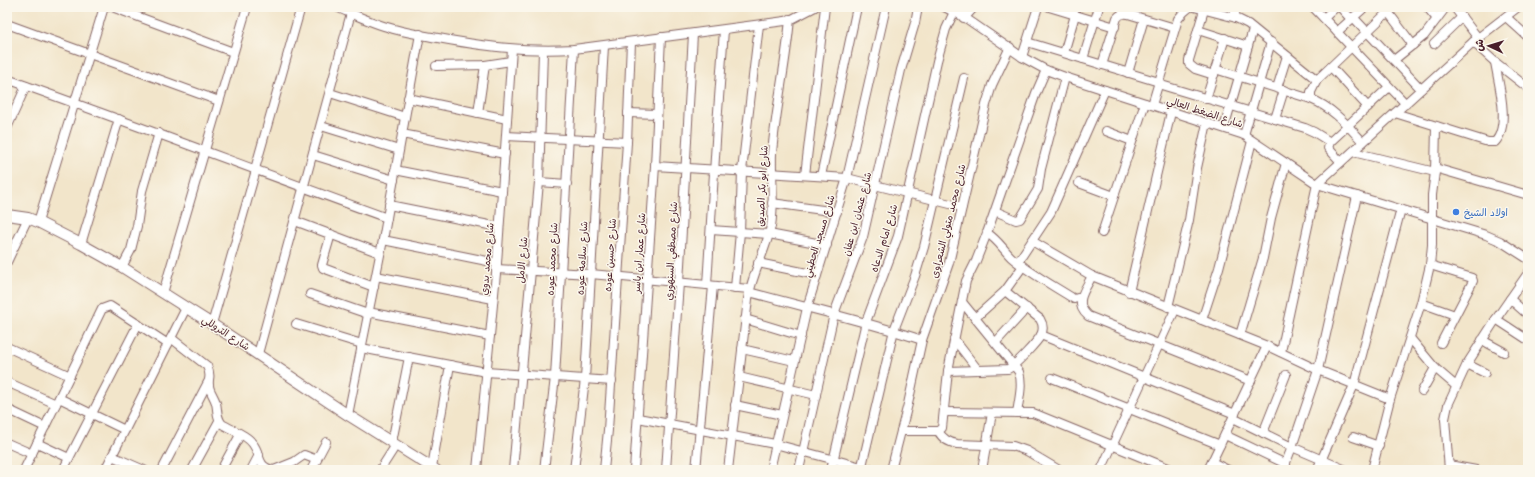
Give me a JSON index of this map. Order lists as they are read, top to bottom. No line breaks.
{"streets":{"street":["شارع الضغط العالي","شارع ابو بكر الصديق","شارع عثمان ابن عفان","شارع محمد متولي الشعراوى","شارع مسجد الحطيني","شارع امام الدعاه","شارع مصطفي السنهوري","شارع عمار ابن ياسر","شارع حسين عوده","شارع سلامه عوده","شارع محمد بدوي","شارع محمد عوده","شارع الامل","شارع التروللي"]},"crossings":[["شارع الضغط العالي","شارع محمد متولي الشعراوى"],["شارع الضغط العالي","شارع امام الدعاه"]],"places":["اولاد الشيخ"],"north":"left"}
